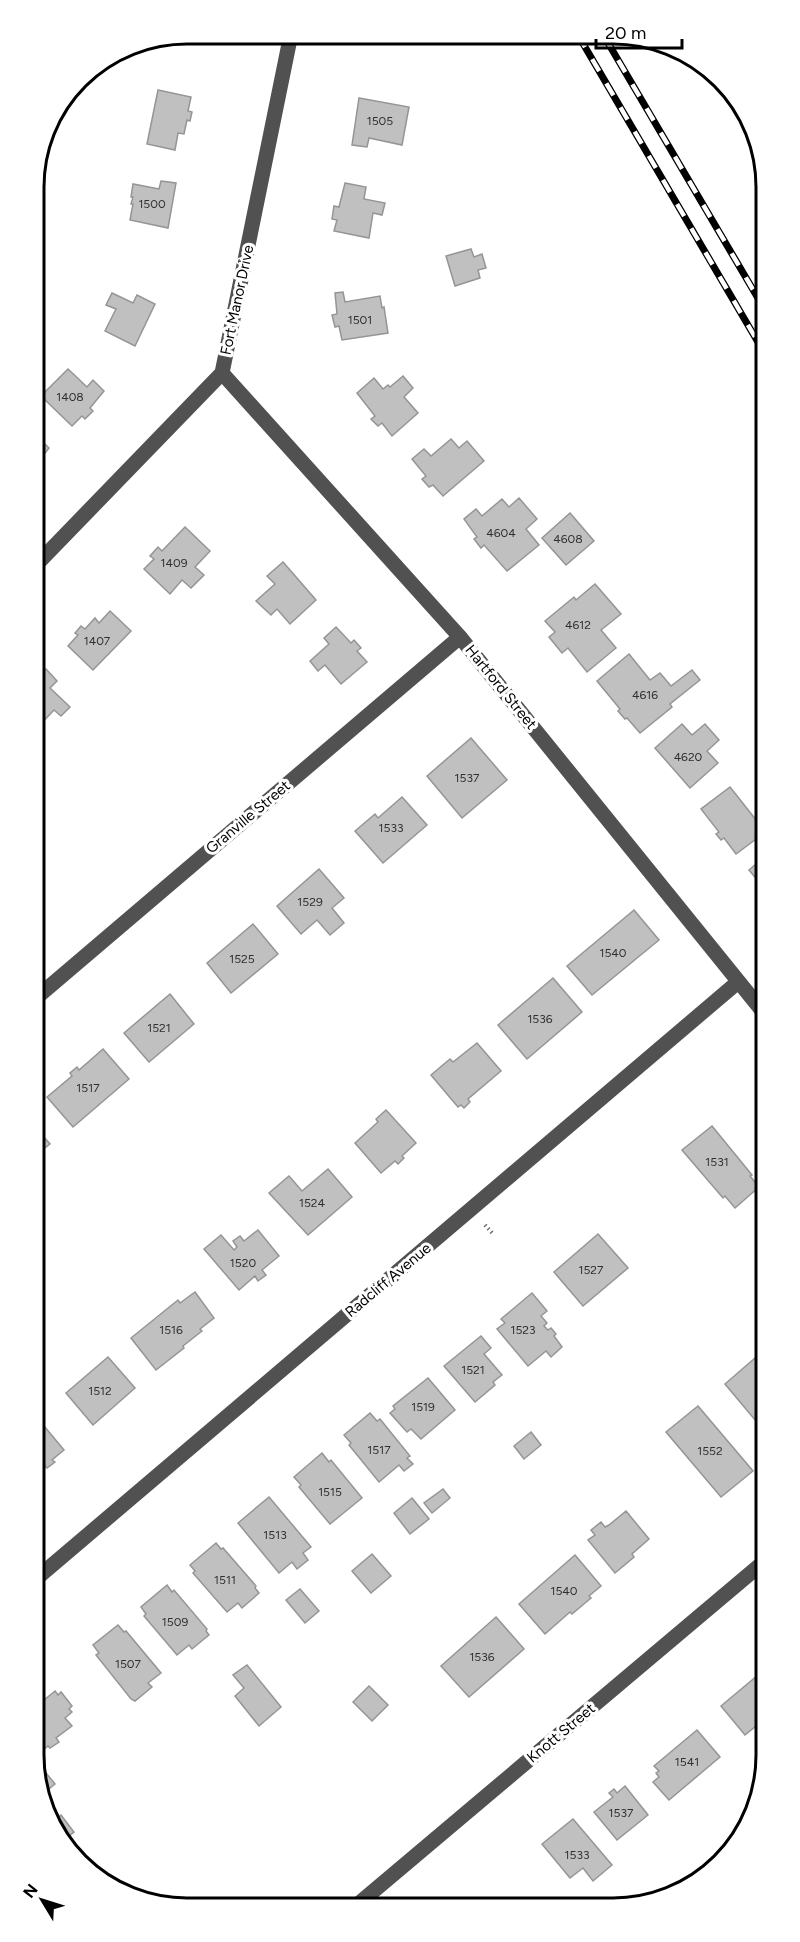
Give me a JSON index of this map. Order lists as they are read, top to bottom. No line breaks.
{"streets":{"street":["Fort Manor Drive","Hartford Street","Granville Street","Radcliff Avenue","Knott Street"]},"crossings":[["Fort Manor Drive","Hartford Street"],["Hartford Street","Granville Street"],["Hartford Street","Radcliff Avenue"]],"house_numbers":["1505","1500","1501","1408","4604","4608","1409","4612","1407","4616","4620","1537","1533","1529","1540","1525","1536","1521","1517","1531","1524","1520","1527","1516","1523","1521","1512","1519","1517","1552","1515","1513","1511","1540","1509","1536","1507","1541","1537","1533"],"scale_bar":"20 m","north":"top left"}
